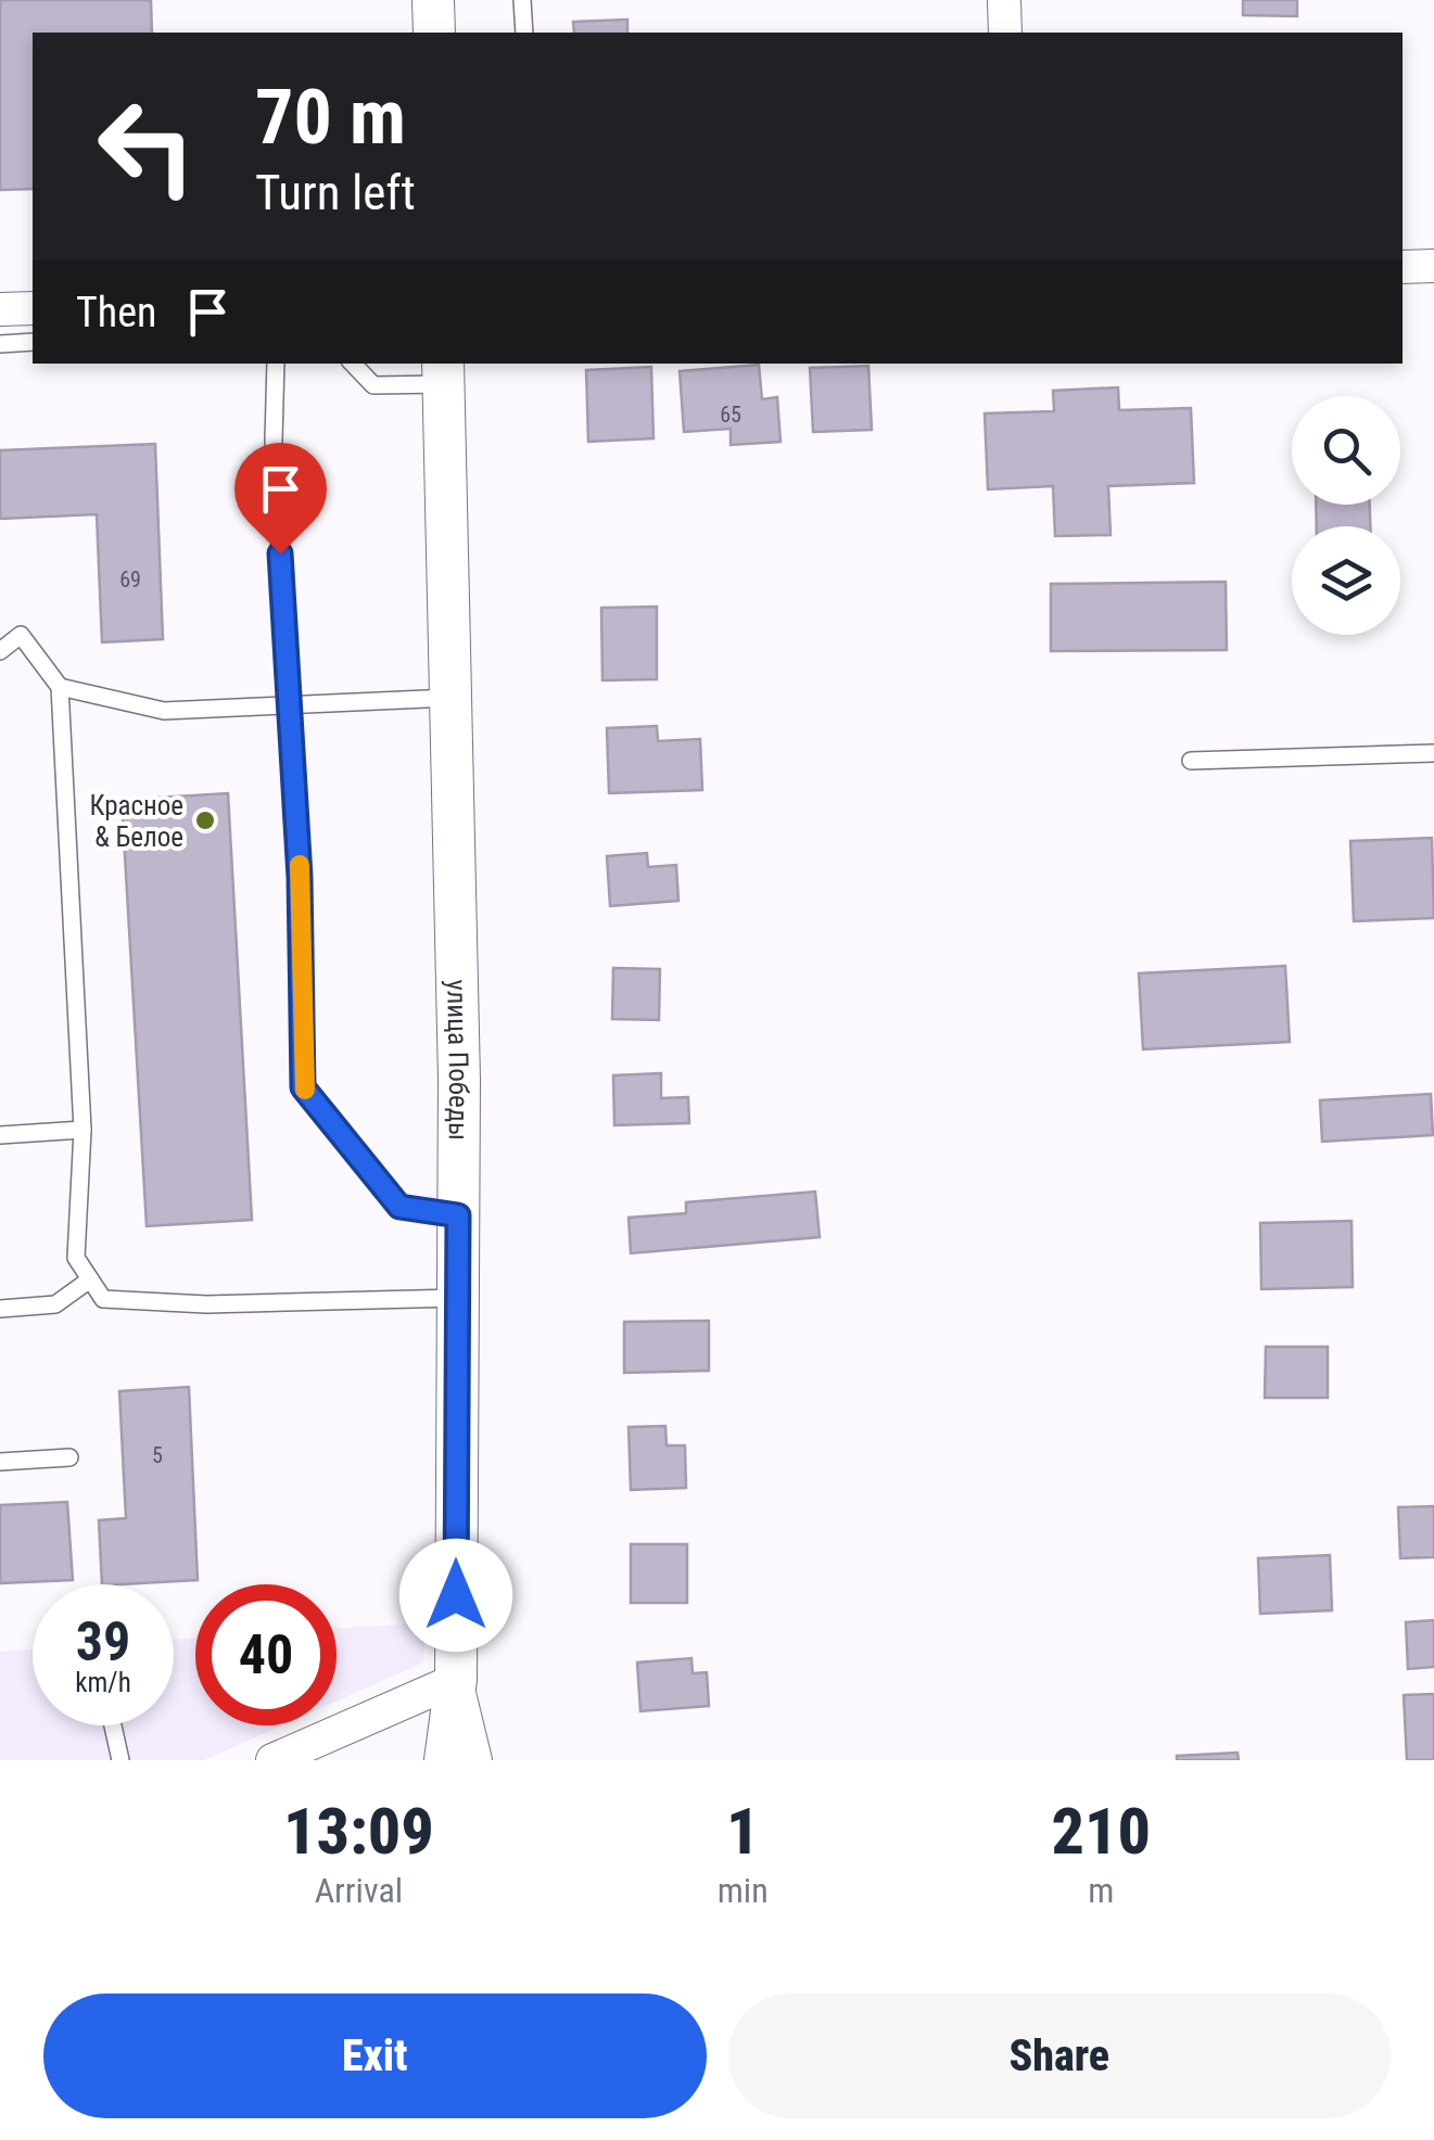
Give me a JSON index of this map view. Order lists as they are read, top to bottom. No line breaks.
{"streets":{"street":["улица Победы"]},"places":["Красное & Белое"],"house_numbers":["65","69","5"],"page":{"turn":["70 m","Turn left"],"then":"Then","speed":"39 km/h","limit":"40","eta":["13:09","Arrival","1","min","210","m"],"buttons":["Exit","Share"]}}
